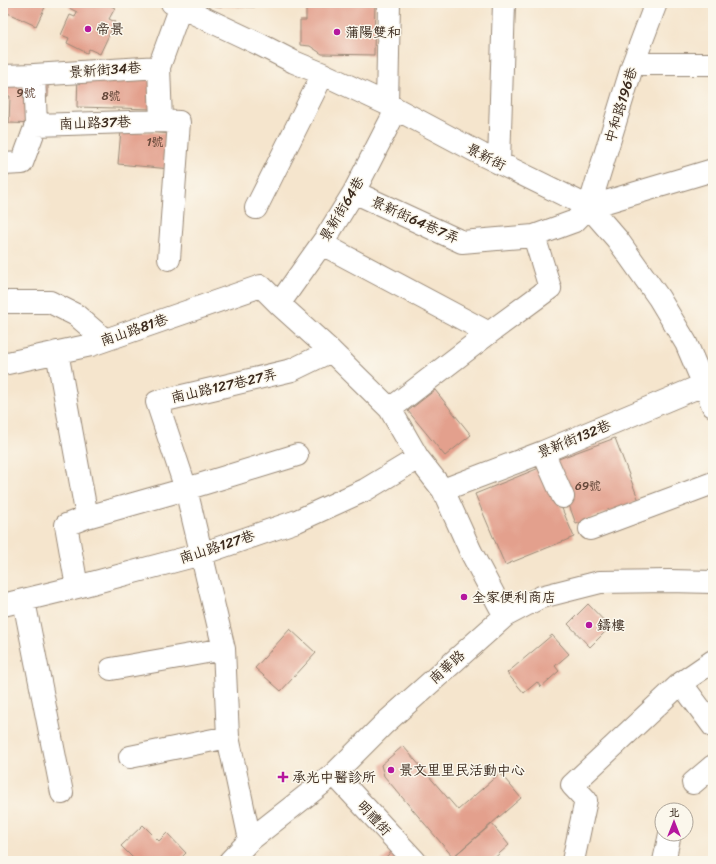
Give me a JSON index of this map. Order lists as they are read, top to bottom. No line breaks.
{"streets":{"street":["景新街34巷","中和路196巷","南山路37巷","景新街","景新街64巷","景新街64巷7弄","南山路81巷","南山路127巷27弄","景新街132巷","南山路127巷","南華路","明禮街"]},"crossings":[["景新街34巷","景新街"],["中和路196巷","景新街"],["中和路196巷","景新街64巷7弄"],["景新街","景新街64巷"],["景新街","景新街64巷7弄"],["景新街","景新街132巷"],["景新街64巷","景新街64巷7弄"],["景新街64巷","南山路81巷"],["南山路127巷27弄","南山路127巷"],["南山路127巷27弄","南華路"],["南華路","明禮街"]],"places":{"other":["帝景","蒲陽雙和","全家便利商店","鑄樓","景文里里民活動中心"],"health":["承光中醫診所"]},"house_numbers":["9號","8號","1號","69號"],"north":"top"}
